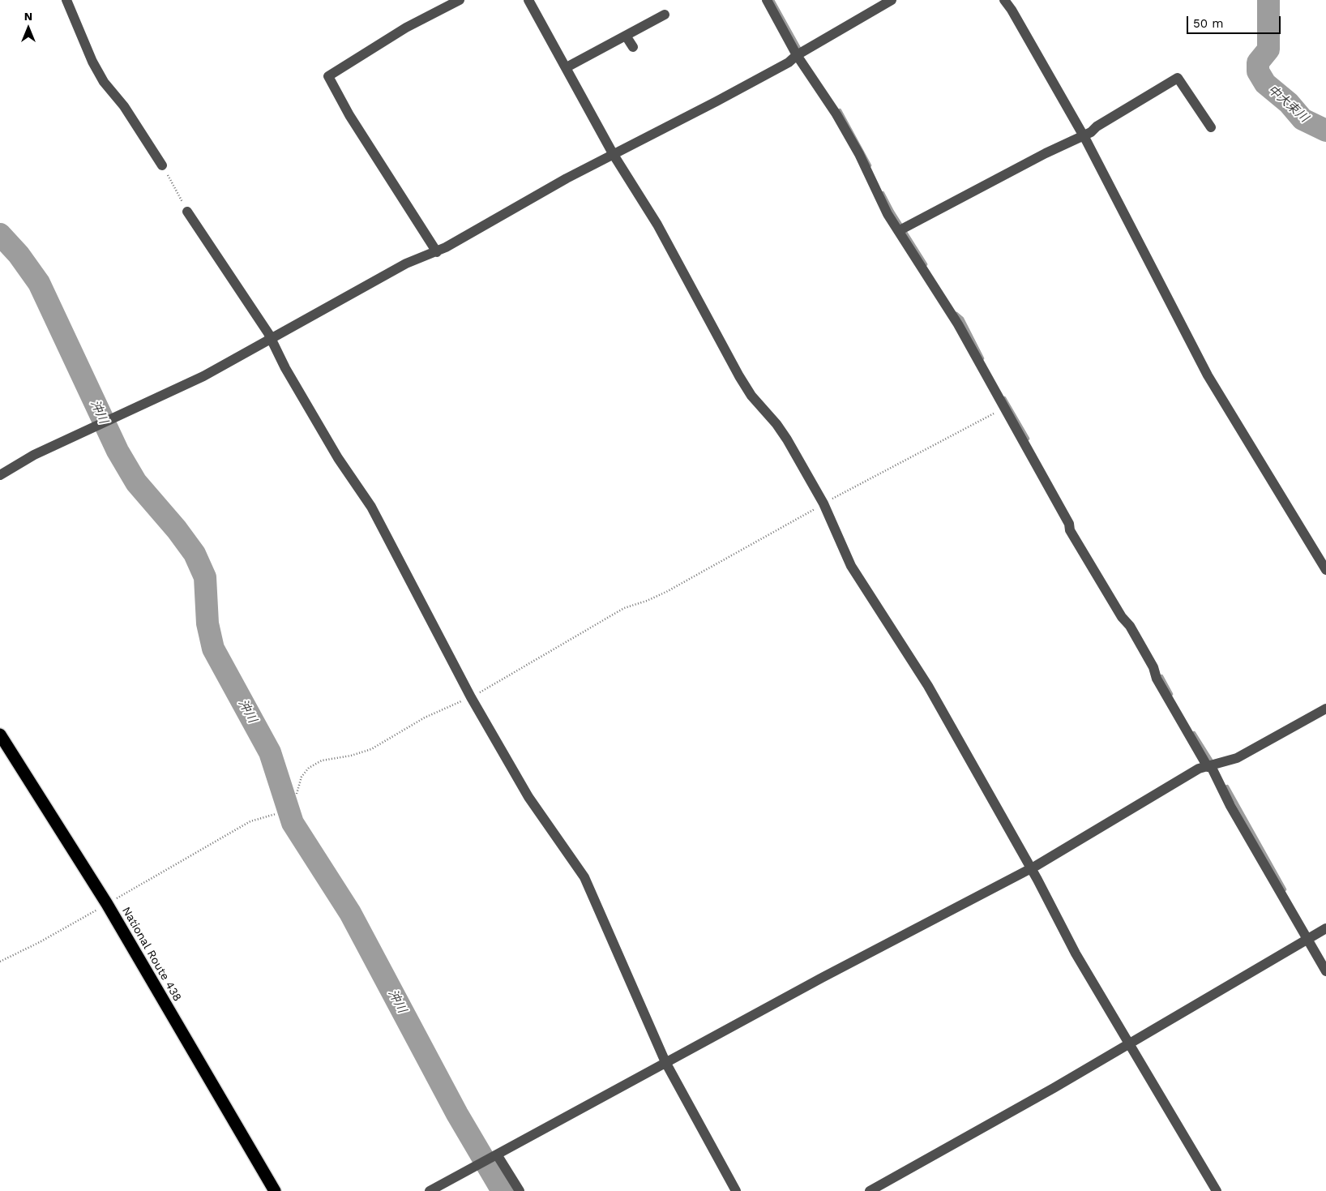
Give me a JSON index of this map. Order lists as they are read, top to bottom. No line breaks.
{"streets":{"highway":["National Route 438"]},"water":["中大束川","沖川"],"scale_bar":"50 m","north":"top"}
